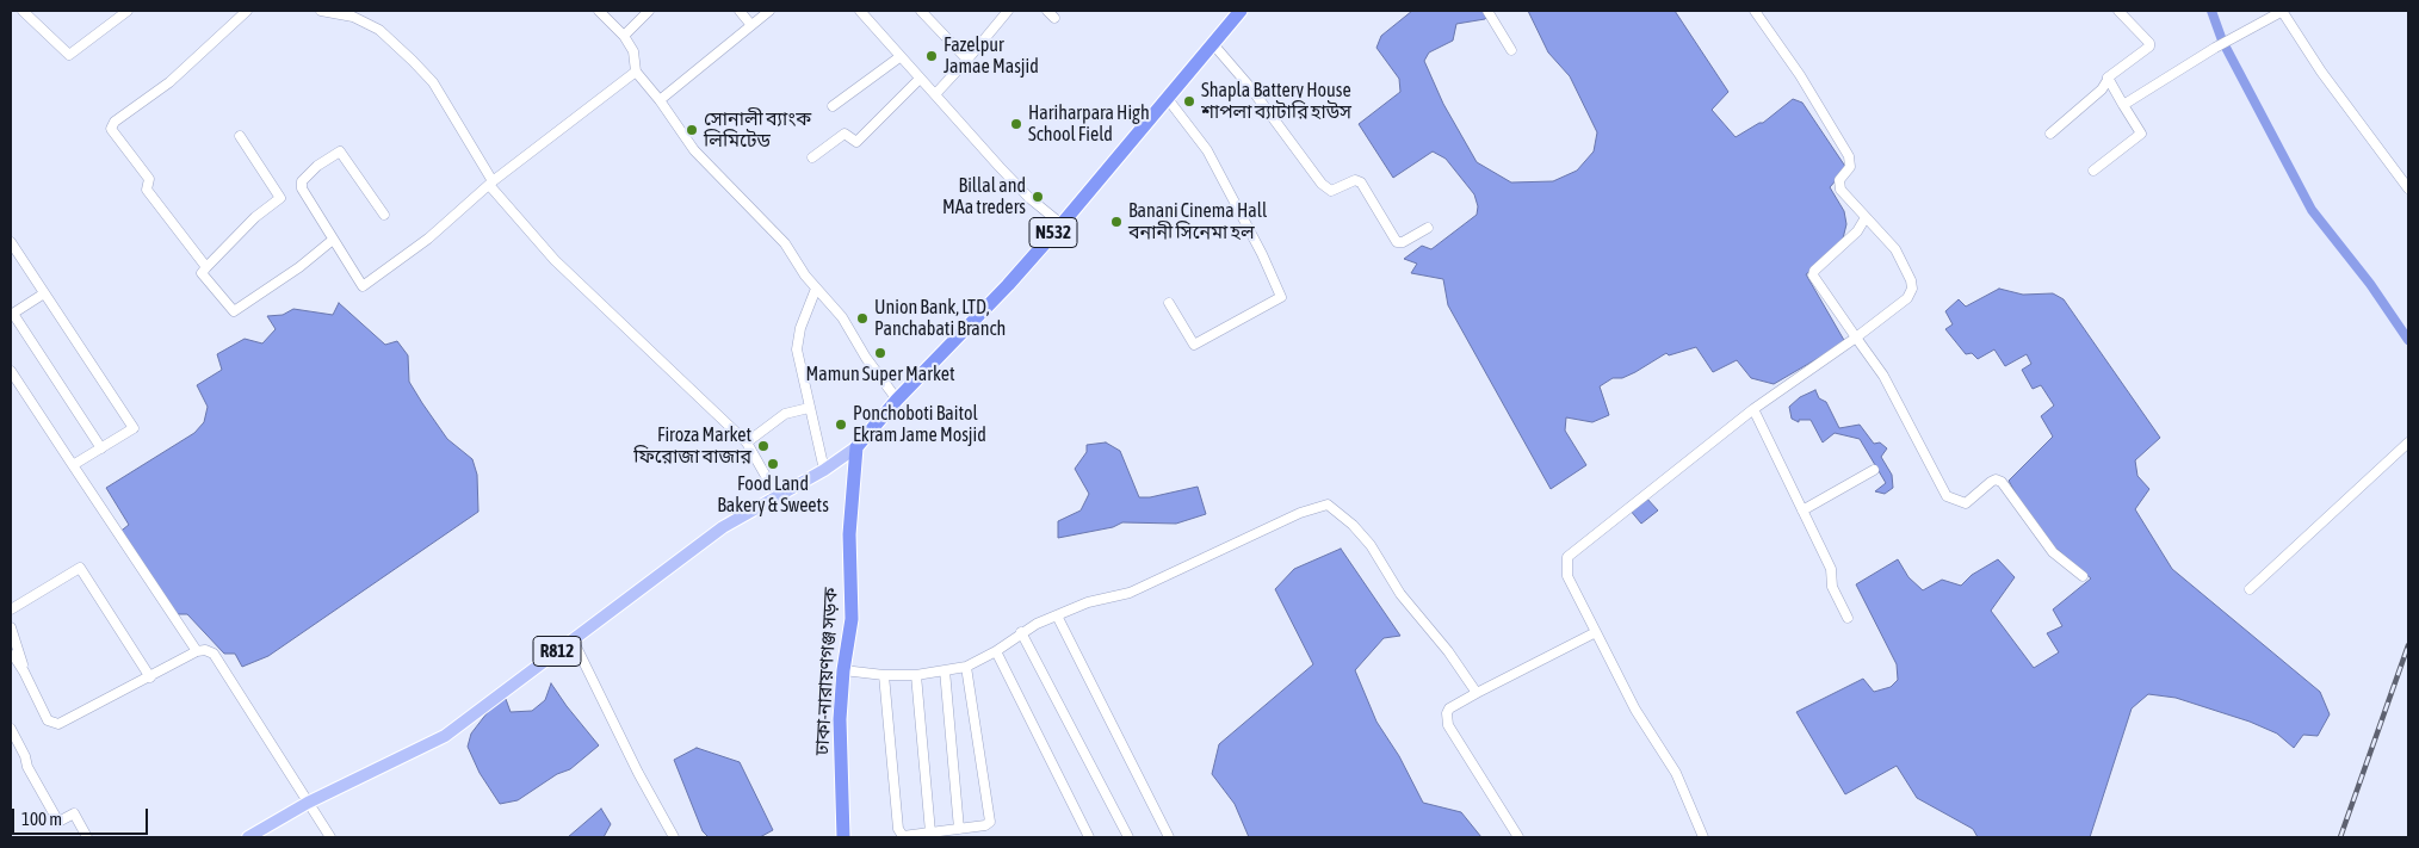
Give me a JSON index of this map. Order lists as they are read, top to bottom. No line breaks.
{"streets":{"highway":["N532","ঢাকা-নারায়ণগঞ্জ সড়ক"],"main road":["R812"]},"crossings":[["N532","R812"],["N532","ঢাকা-নারায়ণগঞ্জ সড়ক"],["R812","ঢাকা-নারায়ণগঞ্জ সড়ক"]],"places":["Fazelpur Jamae Masjid","Shapla Battery House শাপলা ব্যাটারি হাউস","Hariharpara High School Field","সোনালী ব্যাংক লিমিটেড","Billal and MAa treders","Banani Cinema Hall বনানী সিনেমা হল","Union Bank, LTD, Panchabati Branch","Mamun Super Market","Ponchoboti Baitol Ekram Jame Mosjid","Firoza Market ফিরোজা বাজার","Food Land Bakery & Sweets"],"scale_bar":"100 m"}
